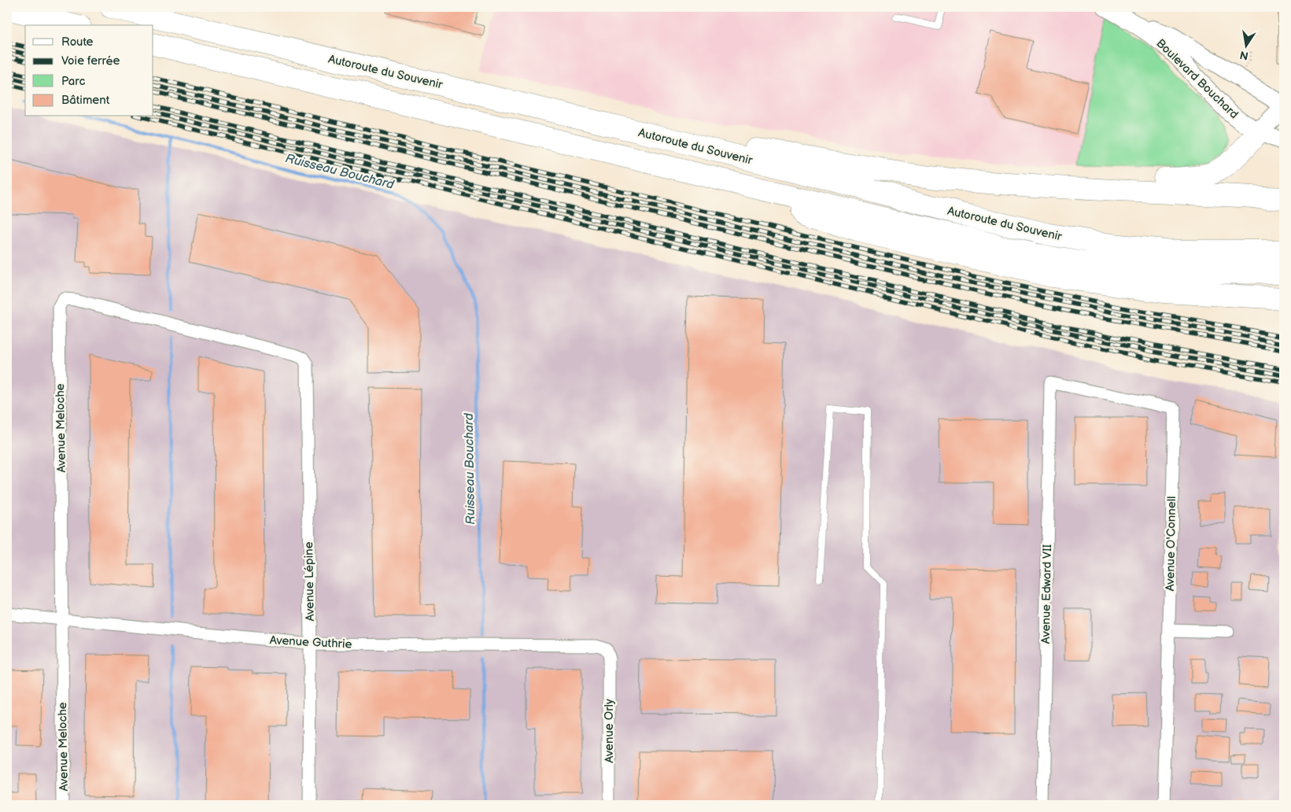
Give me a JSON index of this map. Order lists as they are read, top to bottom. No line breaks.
{"streets":{"highway":["Autoroute du Souvenir"],"main road":["Boulevard Bouchard"],"street":["Avenue Meloche","Avenue O'Connell","Avenue Lépine","Avenue Edward VII","Avenue Guthrie","Avenue Orly"]},"crossings":[["Avenue Meloche","Avenue Lépine"],["Avenue Meloche","Avenue Guthrie"],["Avenue O'Connell","Avenue Edward VII"],["Avenue Lépine","Avenue Guthrie"],["Avenue Guthrie","Avenue Orly"]],"water":["Ruisseau Bouchard"],"legend":["Route","Voie ferrée","Parc","Bâtiment"],"north":"bottom"}
